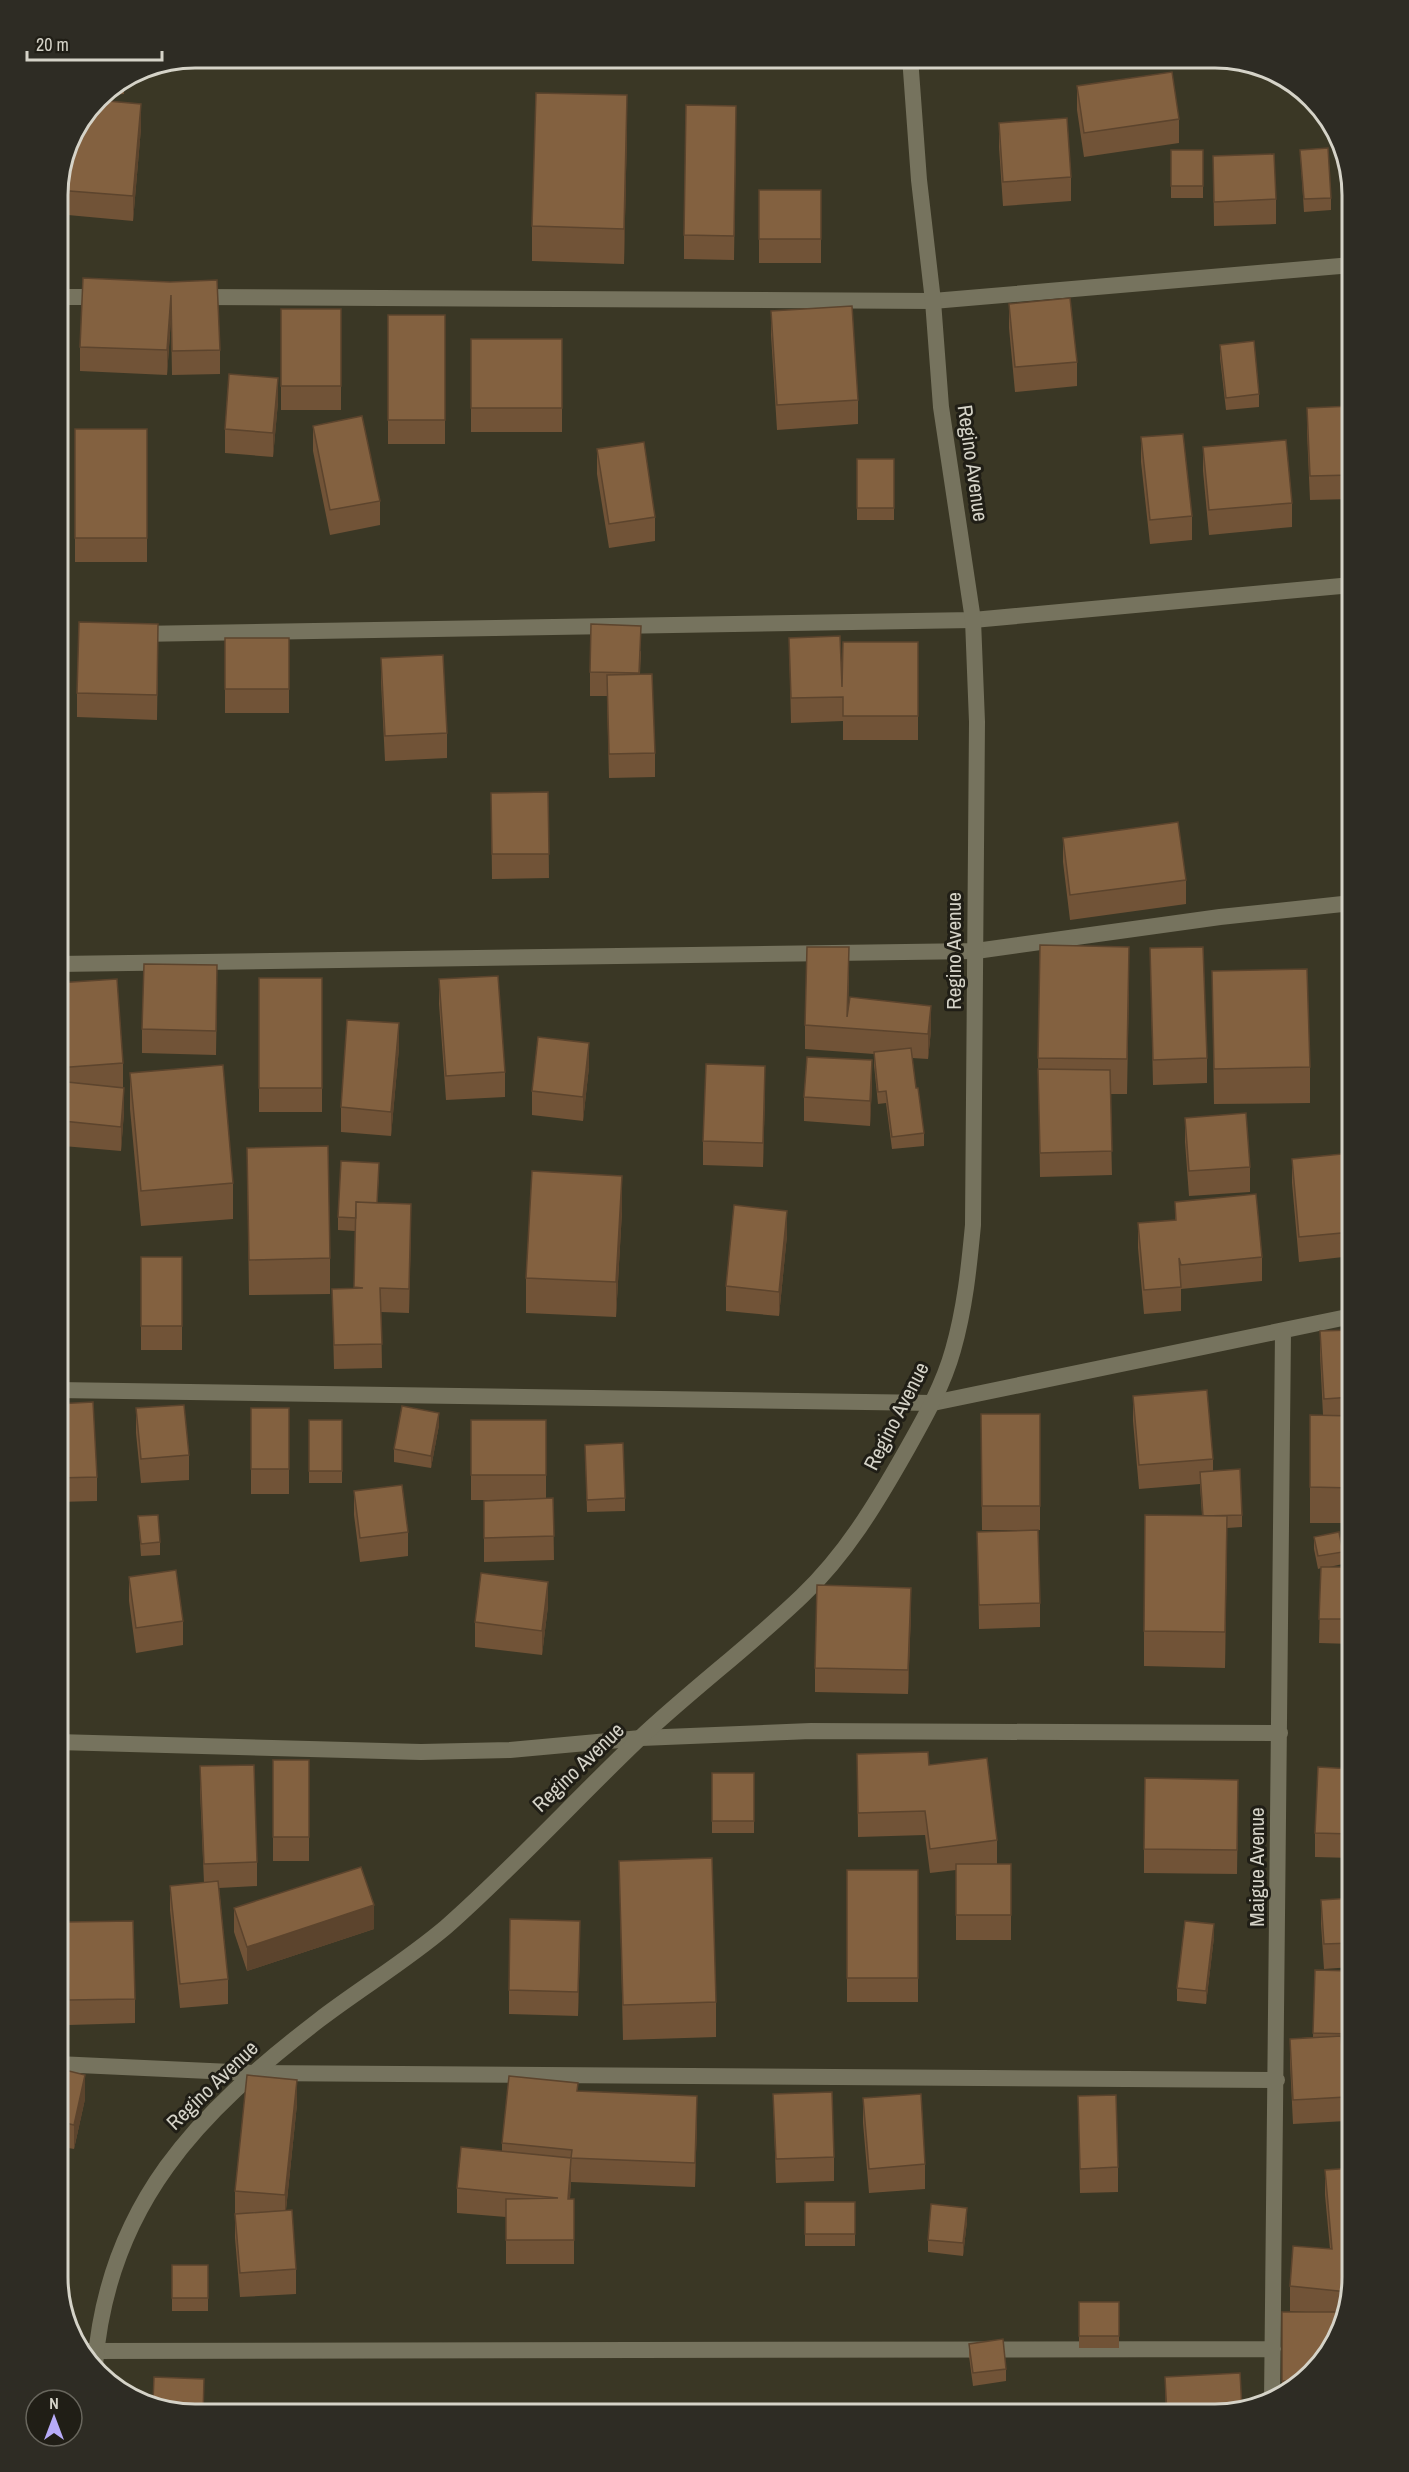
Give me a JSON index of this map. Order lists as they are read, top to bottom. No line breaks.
{"streets":{"street":["Regino Avenue","Maigue Avenue"]},"scale_bar":"20 m","north":"top"}
